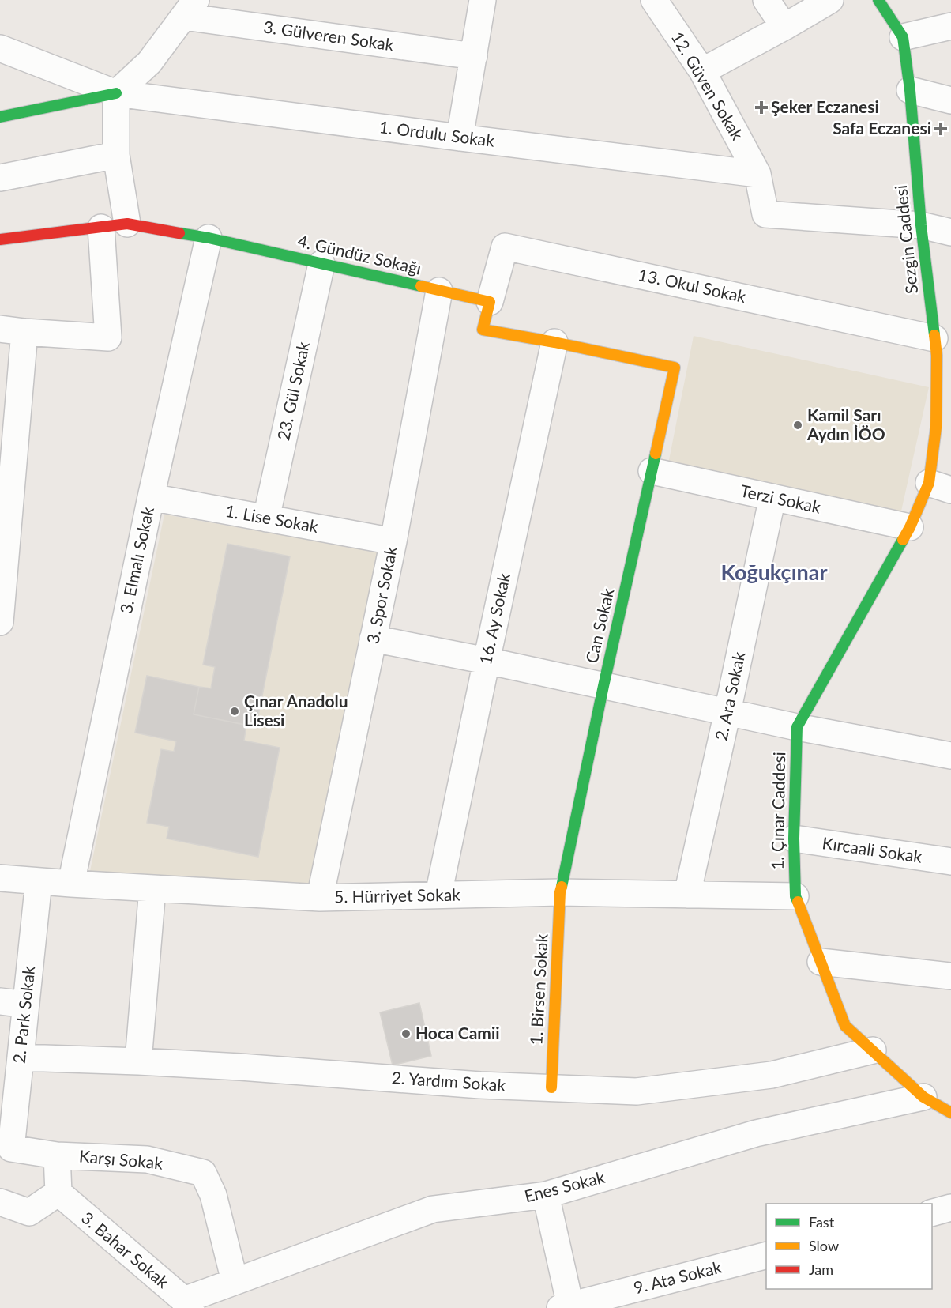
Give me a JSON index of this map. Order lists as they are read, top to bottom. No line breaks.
{"streets":{"street":["3. Gülveren Sokak","12. Güven Sokak","1. Ordulu Sokak","Sezgin Caddesi","4. Gündüz Sokağı","13. Okul Sokak","23. Gül Sokak","Terzi Sokak","1. Lise Sokak","3. Elmalı Sokak","3. Spor Sokak","16. Ay Sokak","Can Sokak","2. Ara Sokak","1. Çınar Caddesi","Kırcaali Sokak","5. Hürriyet Sokak","1. Birsen Sokak","2. Park Sokak","2. Yardım Sokak","Karşı Sokak","Enes Sokak","3. Bahar Sokak","9. Ata Sokak"]},"crossings":[["12. Güven Sokak","1. Ordulu Sokak"],["12. Güven Sokak","Sezgin Caddesi"],["Sezgin Caddesi","13. Okul Sokak"],["Sezgin Caddesi","1. Çınar Caddesi"],["4. Gündüz Sokağı","13. Okul Sokak"],["4. Gündüz Sokağı","23. Gül Sokak"],["4. Gündüz Sokağı","3. Elmalı Sokak"],["4. Gündüz Sokağı","3. Spor Sokak"],["23. Gül Sokak","1. Lise Sokak"],["Terzi Sokak","Can Sokak"],["Terzi Sokak","2. Ara Sokak"],["Terzi Sokak","1. Çınar Caddesi"],["1. Lise Sokak","3. Elmalı Sokak"],["1. Lise Sokak","3. Spor Sokak"],["3. Elmalı Sokak","5. Hürriyet Sokak"],["3. Spor Sokak","5. Hürriyet Sokak"],["16. Ay Sokak","Can Sokak"],["16. Ay Sokak","5. Hürriyet Sokak"],["Can Sokak","5. Hürriyet Sokak"],["Can Sokak","1. Birsen Sokak"],["2. Ara Sokak","5. Hürriyet Sokak"],["1. Çınar Caddesi","Kırcaali Sokak"],["1. Çınar Caddesi","5. Hürriyet Sokak"],["1. Çınar Caddesi","2. Yardım Sokak"],["1. Çınar Caddesi","Enes Sokak"],["5. Hürriyet Sokak","1. Birsen Sokak"],["5. Hürriyet Sokak","2. Park Sokak"],["1. Birsen Sokak","2. Yardım Sokak"],["2. Park Sokak","2. Yardım Sokak"],["2. Park Sokak","Karşı Sokak"],["Karşı Sokak","Enes Sokak"],["Enes Sokak","3. Bahar Sokak"]],"districts":["Koğukçınar"],"places":{"health":["Şeker Eczanesi","Safa Eczanesi"],"other":["Kamil Sarı Aydın İÖO","Çınar Anadolu Lisesi","Hoca Camii"]},"legend":["Fast","Slow","Jam"]}
